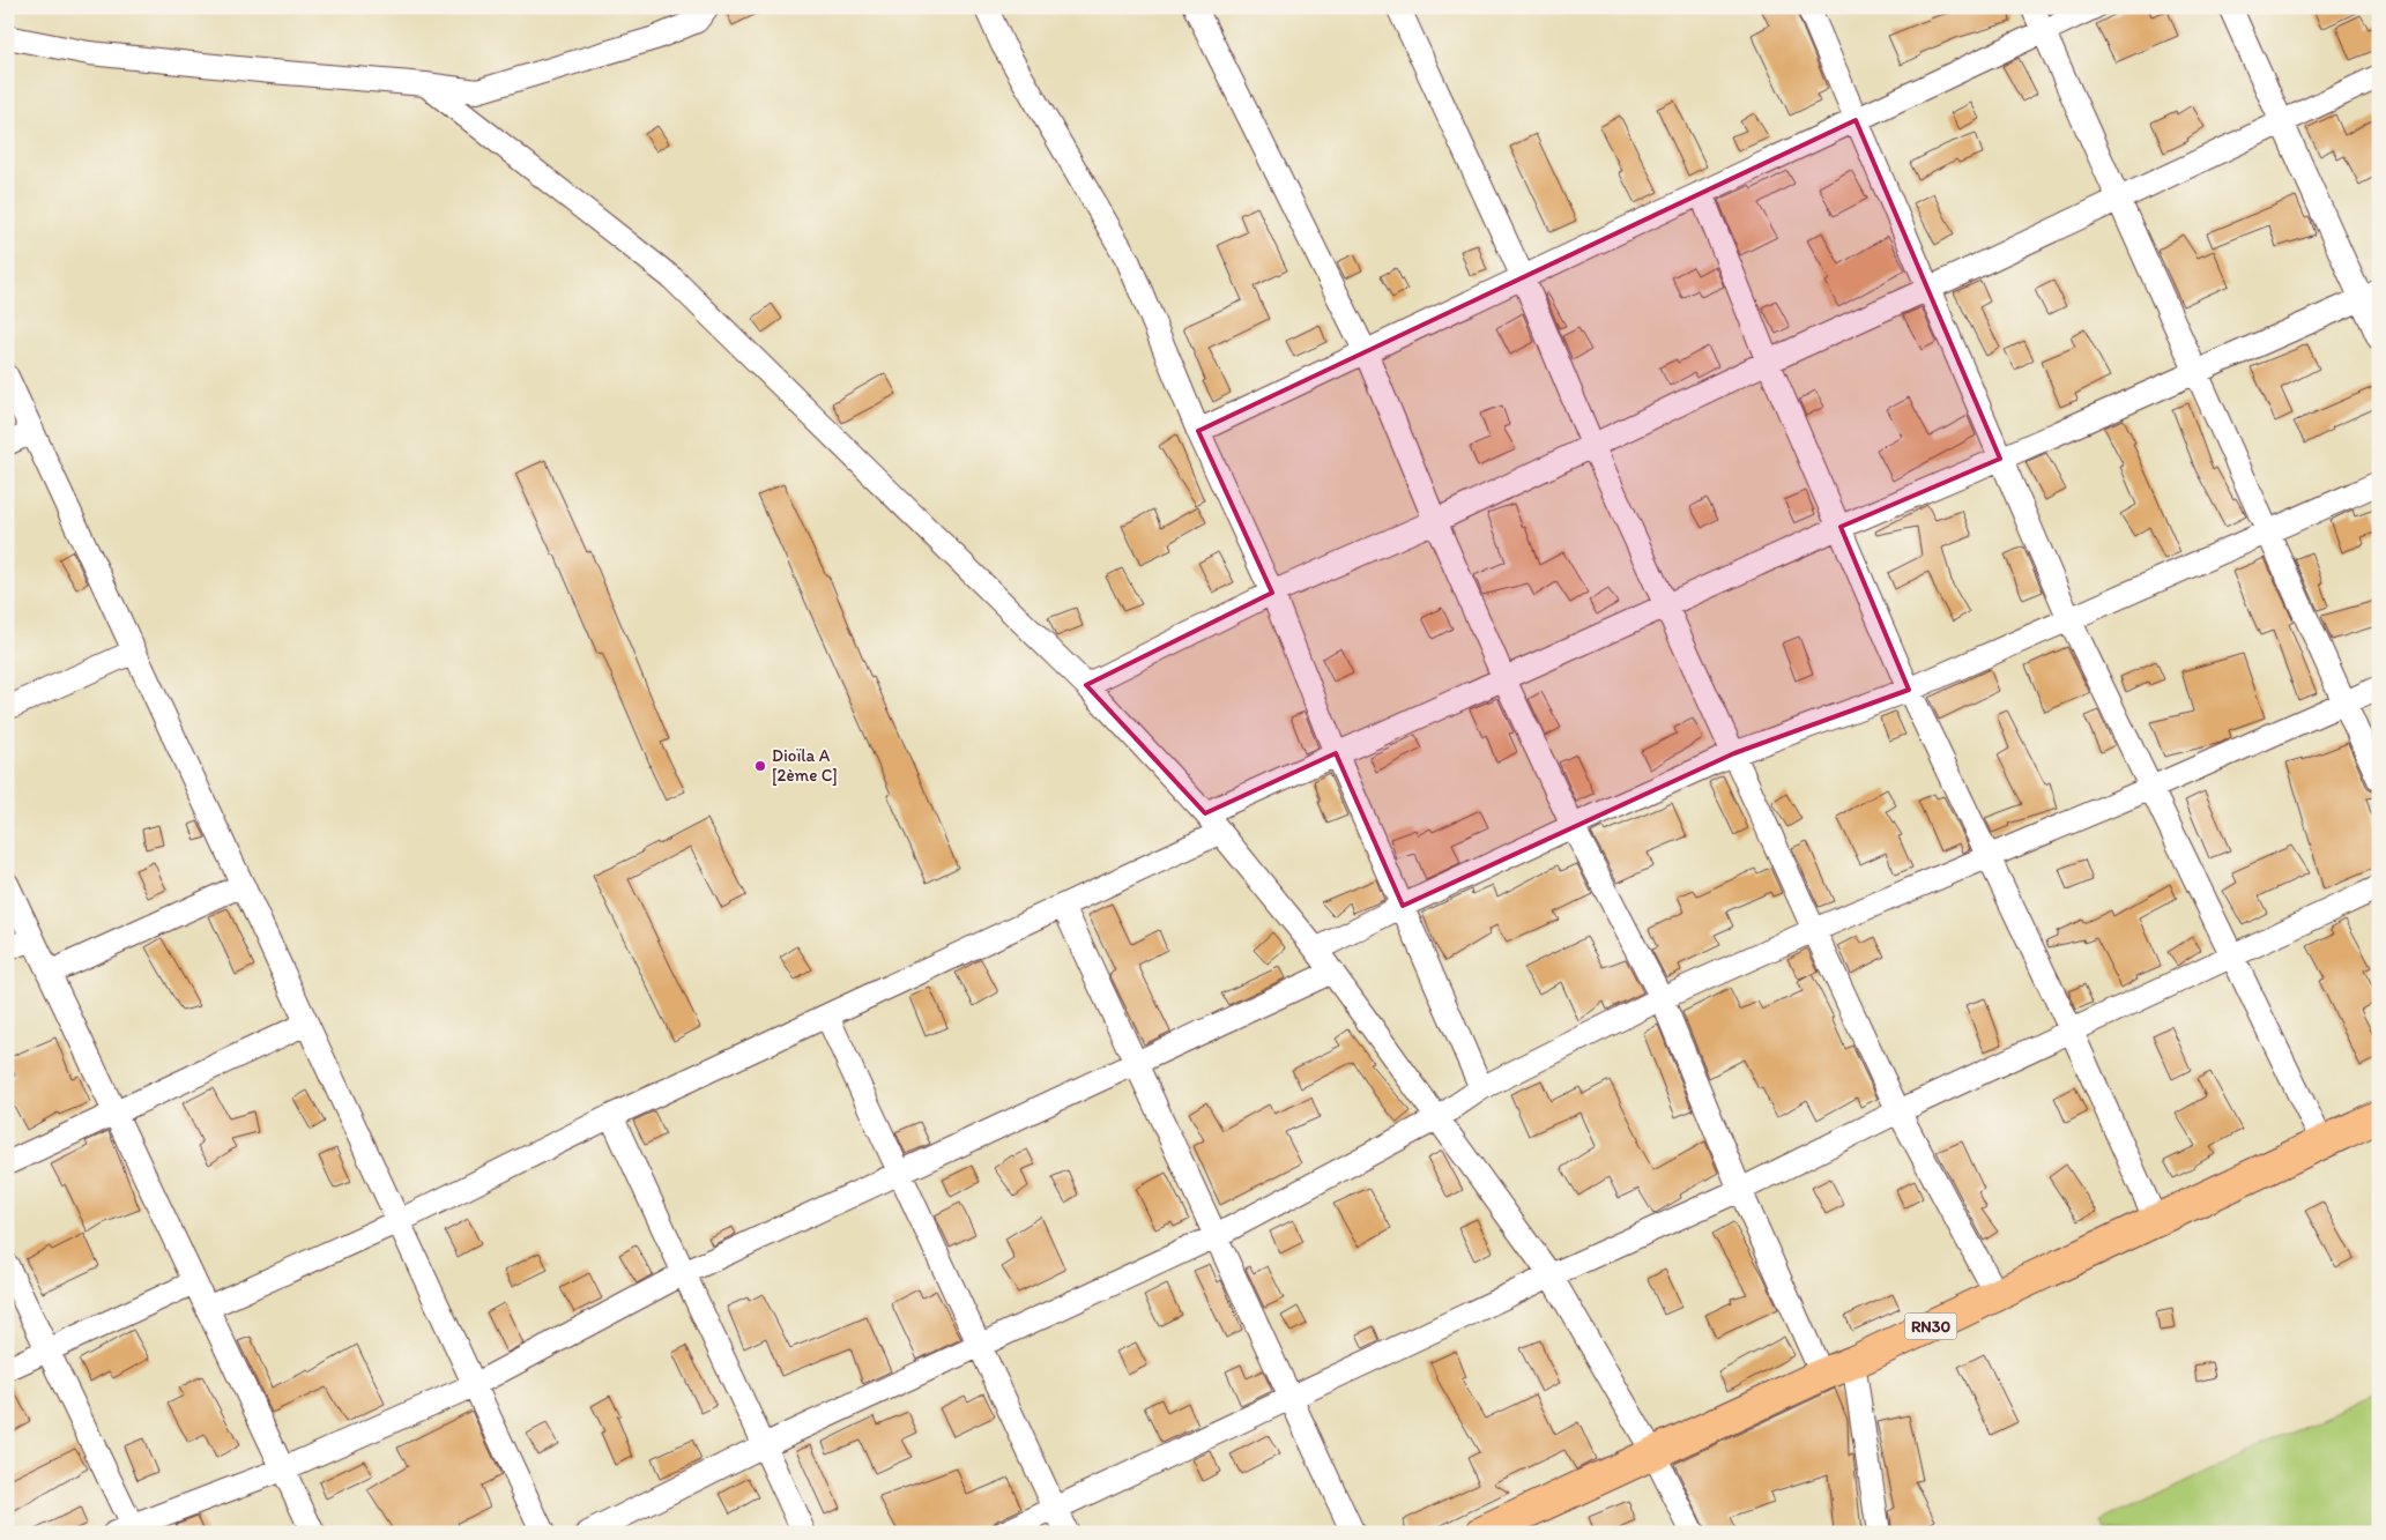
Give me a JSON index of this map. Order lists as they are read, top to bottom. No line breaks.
{"streets":{"main road":["RN30"]},"places":["Dioïla A [2ème C]"]}
